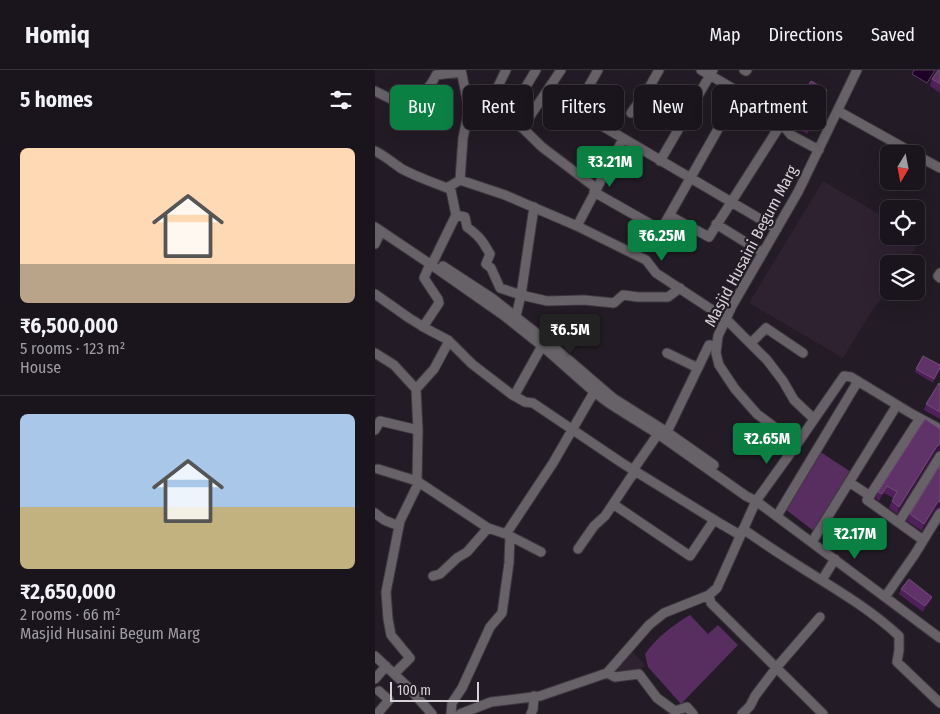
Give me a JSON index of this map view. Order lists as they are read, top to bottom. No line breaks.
{"streets":{"street":["Masjid Husaini Begum Marg"]},"scale_bar":"100 m","north":"bottom","page":{"header":"Homiq","nav":["Map","Directions","Saved"],"heading":"5 homes","chip":["Buy","Rent","Filters","New","Apartment"],"list":[{"name":"₹6,500,000","note":"5 rooms · 123 m² · House"},{"name":"₹2,650,000","note":"2 rooms · 66 m² · Masjid Husaini Begum Marg"}],"price":["₹3.21M","₹6.25M","₹6.5M","₹2.65M","₹2.17M"],"scale":"100 m"}}
